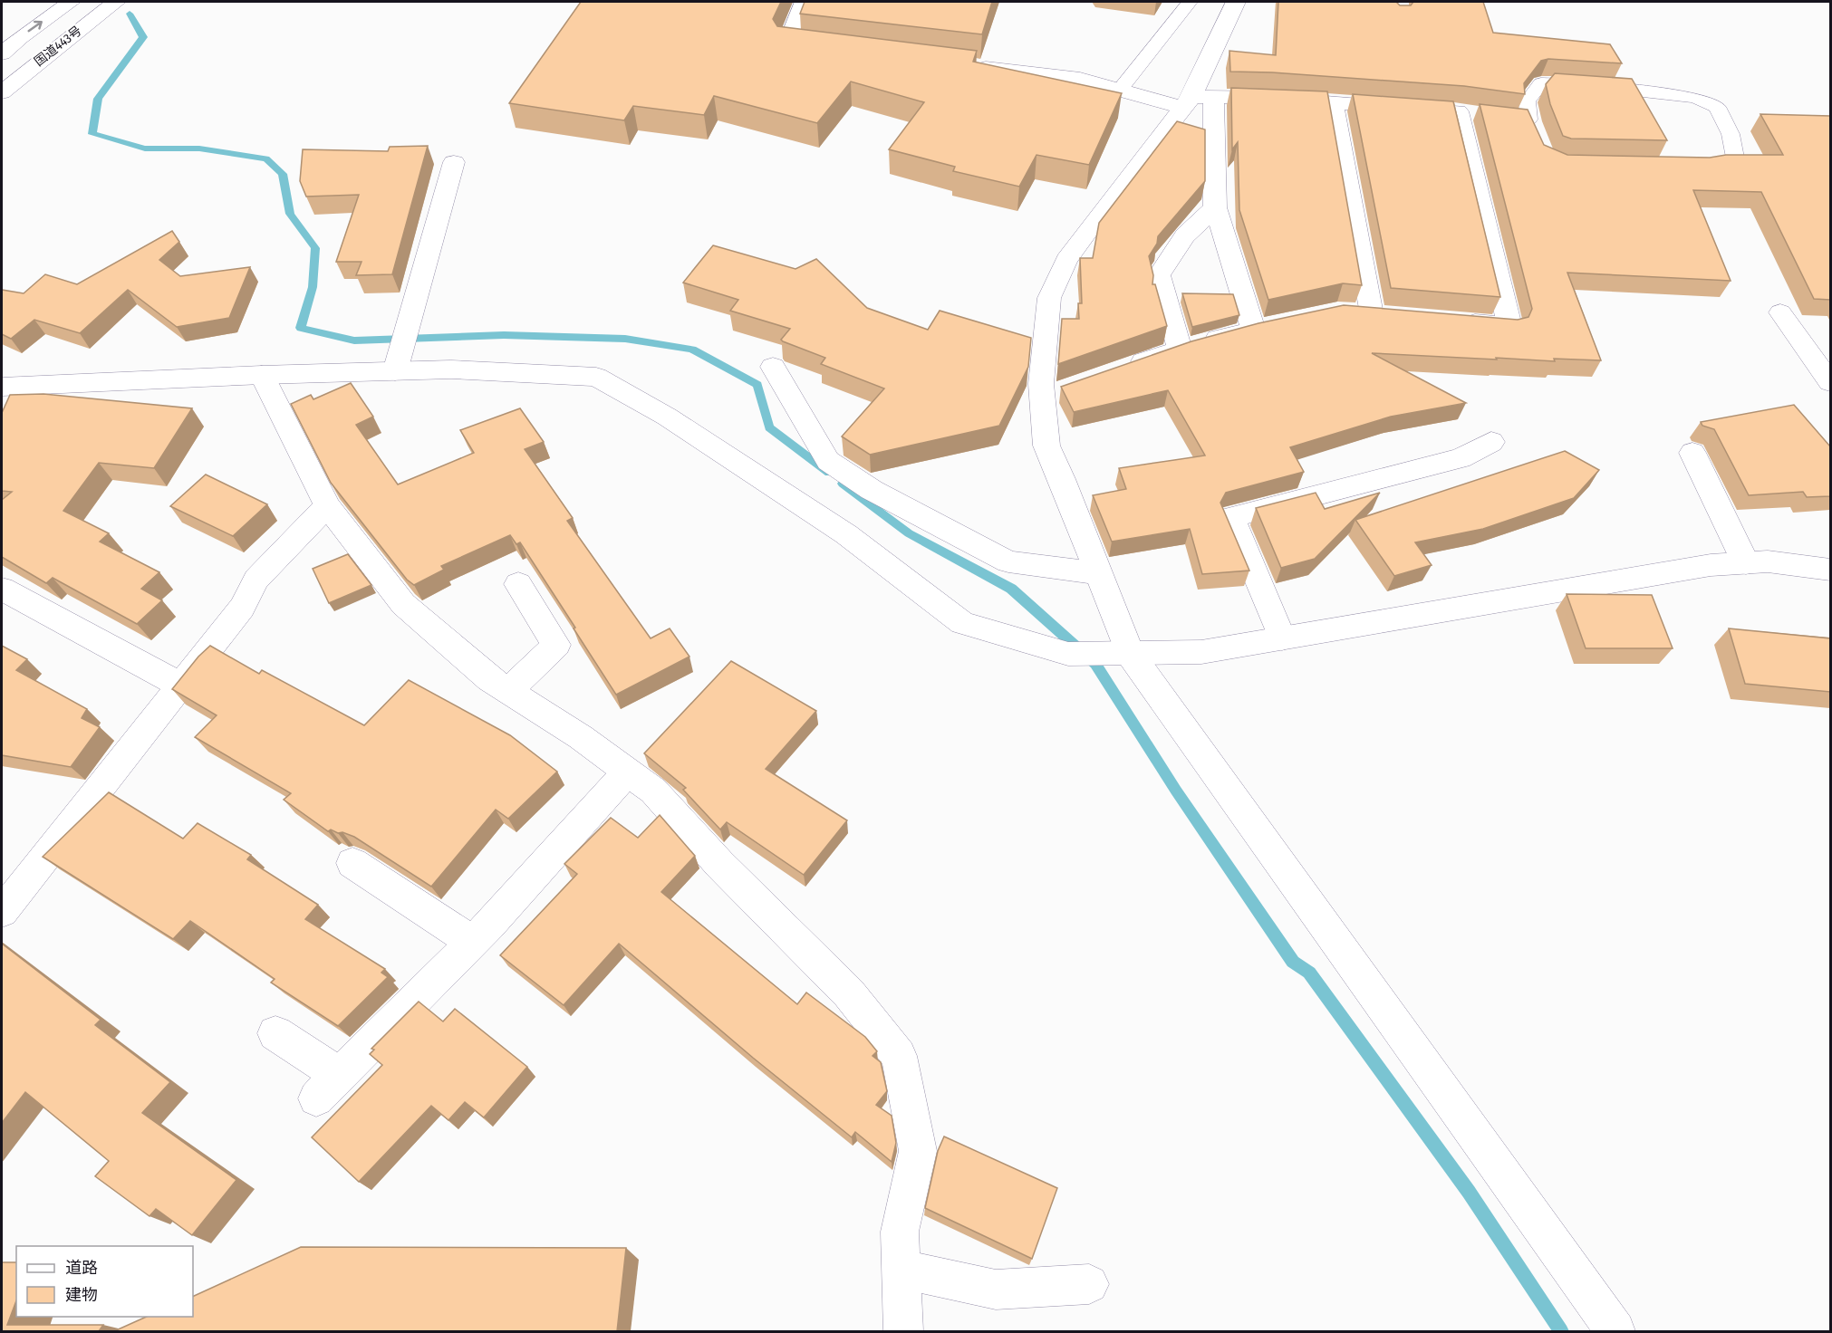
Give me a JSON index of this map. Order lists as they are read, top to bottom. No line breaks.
{"streets":{"main road":["国道443号"]},"legend":["道路","建物"]}
